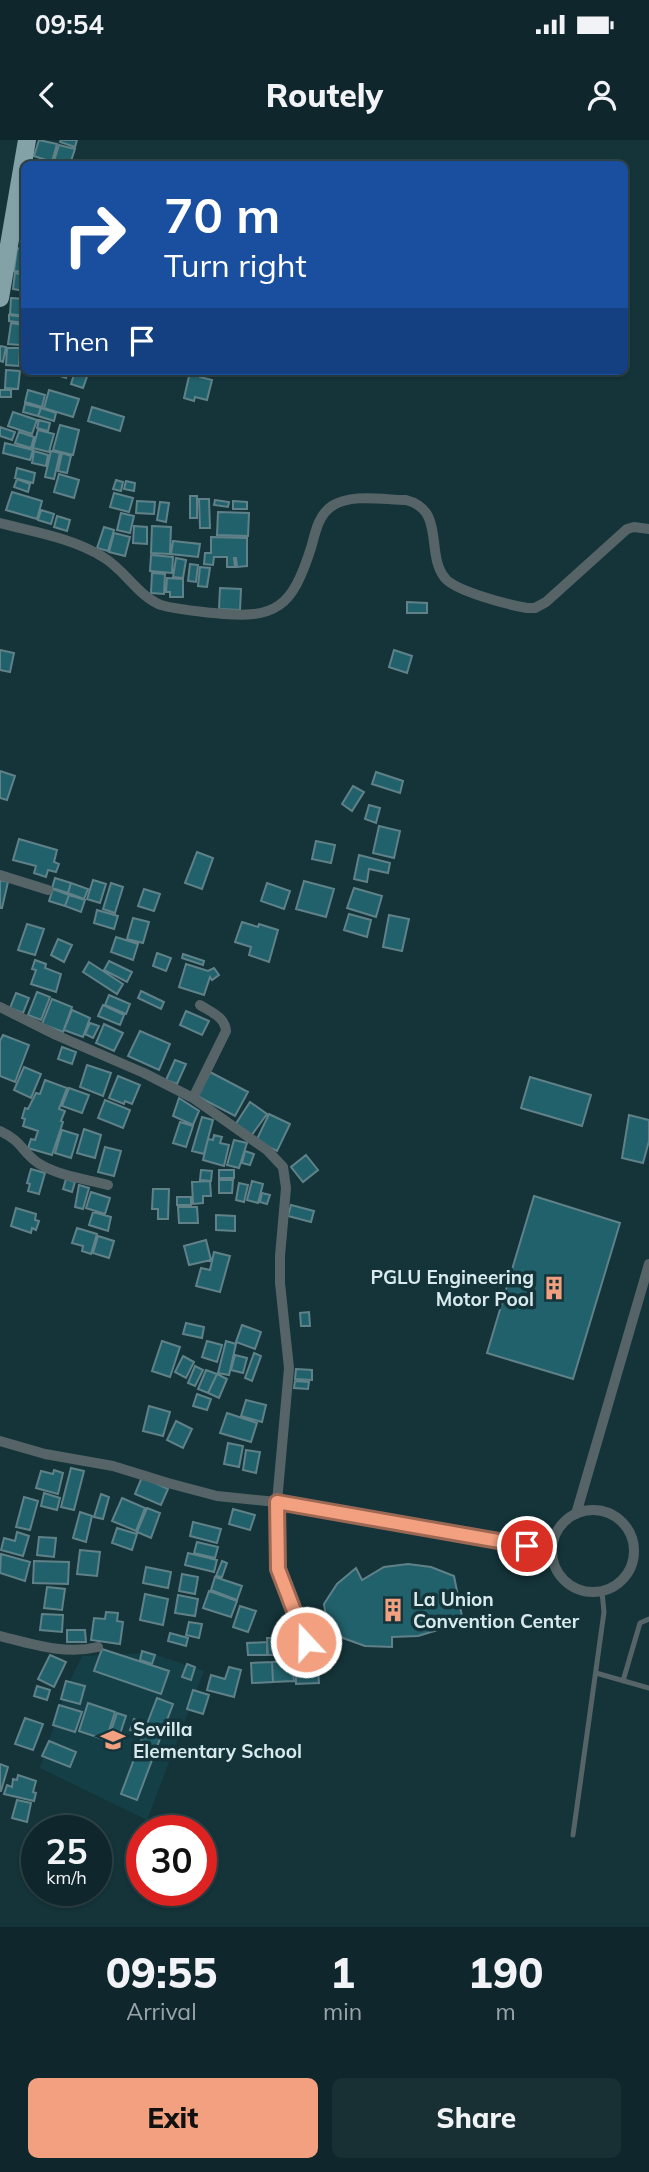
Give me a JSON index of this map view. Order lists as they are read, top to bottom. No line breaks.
{"places":{"building":["PGLU Engineering Motor Pool","La Union Convention Center"],"school or university":["Sevilla Elementary School"]},"page":{"status":"09:54","header":"Routely","turn":["70 m","Turn right"],"then":"Then","speed":"25 km/h","limit":"30","eta":["09:55","Arrival","1","min","190","m"],"buttons":["Exit","Share"]}}
